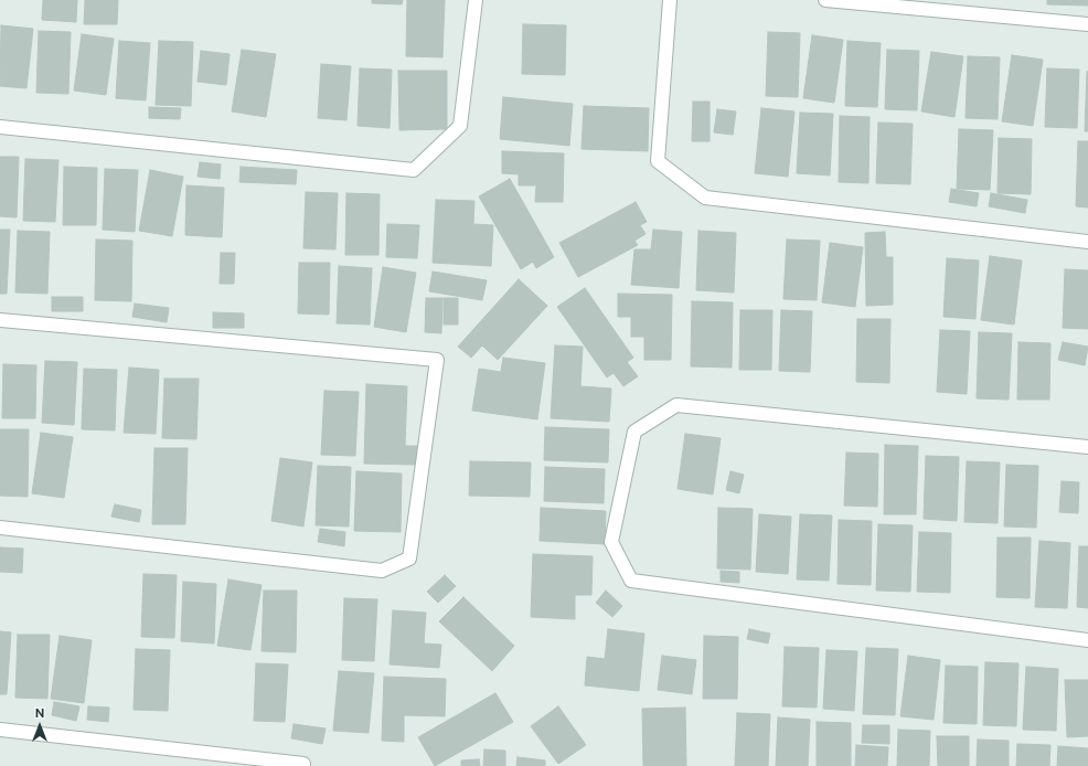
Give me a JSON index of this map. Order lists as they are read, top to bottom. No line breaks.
{"north":"top"}
